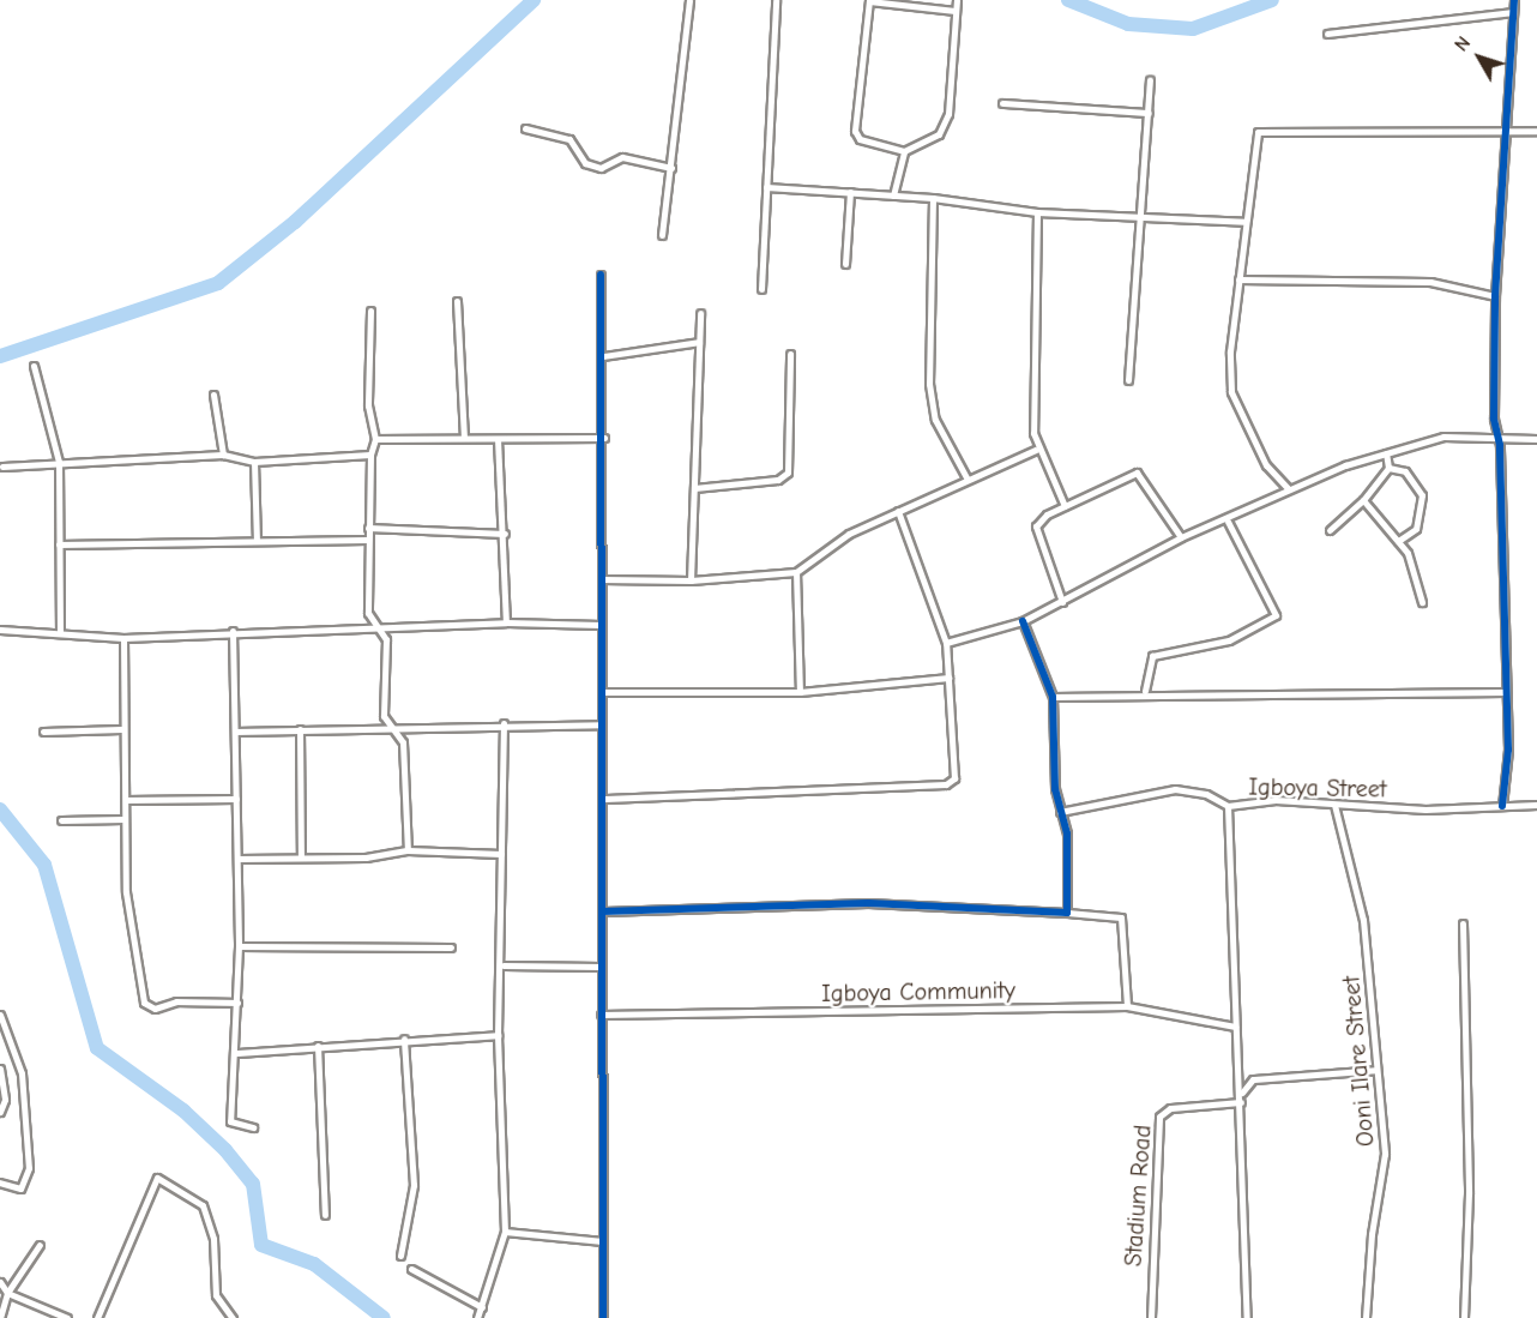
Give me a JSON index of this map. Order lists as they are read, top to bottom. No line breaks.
{"streets":{"street":["Igboya Street","Igboya Community","Ooni Ilare Street","Stadium Road"]},"crossings":[["Igboya Street","Ooni Ilare Street"]],"north":"top left"}
